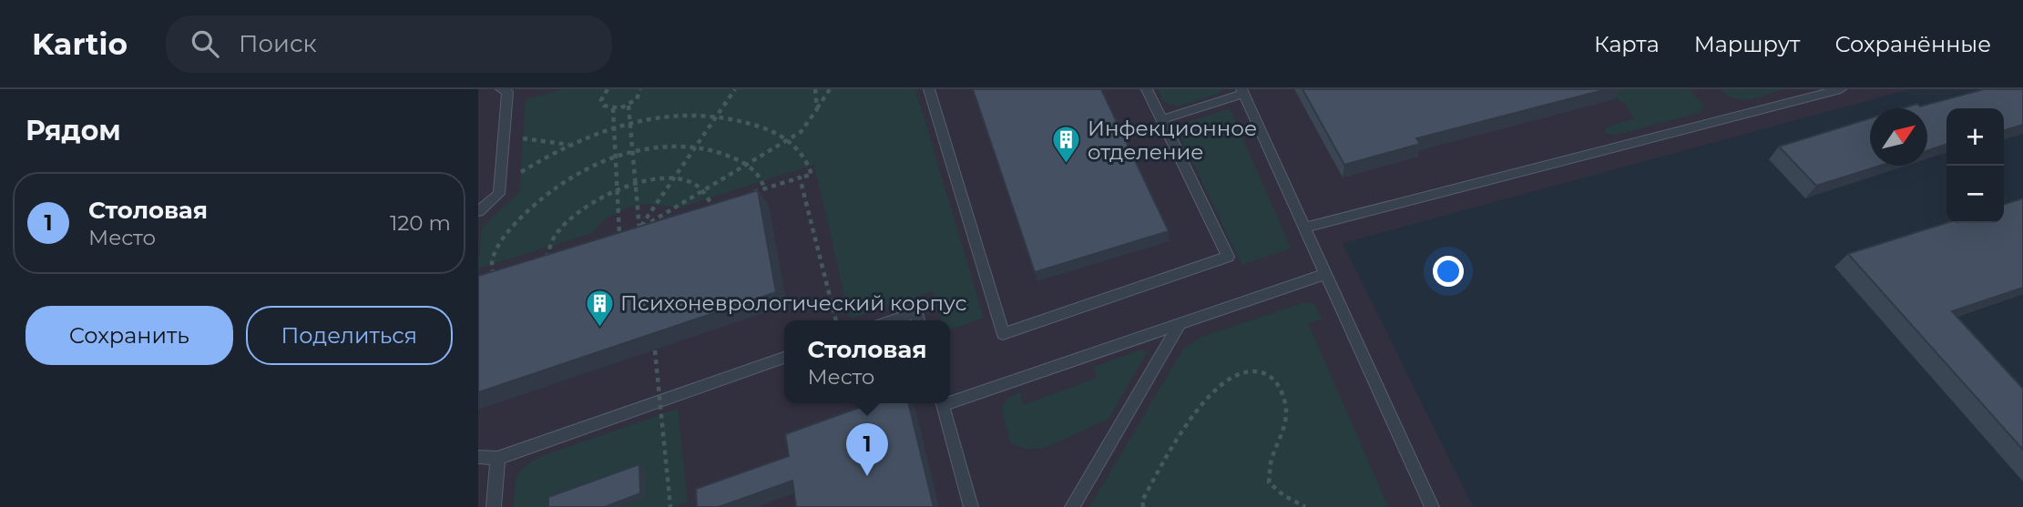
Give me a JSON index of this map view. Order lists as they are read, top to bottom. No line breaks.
{"places":{"building":["Инфекционное отделение","Психоневрологический корпус"]},"north":"top right","page":{"header":"Kartio","search":"Поиск","nav":["Карта","Маршрут","Сохранённые"],"heading":"Рядом","map_buttons":["+","−"],"list":[{"mark":"1","name":"Столовая","note":"Место","value":"120 m"}],"buttons":["Сохранить","Поделиться"],"popup":["Столовая","Место"],"pins":"1"}}
